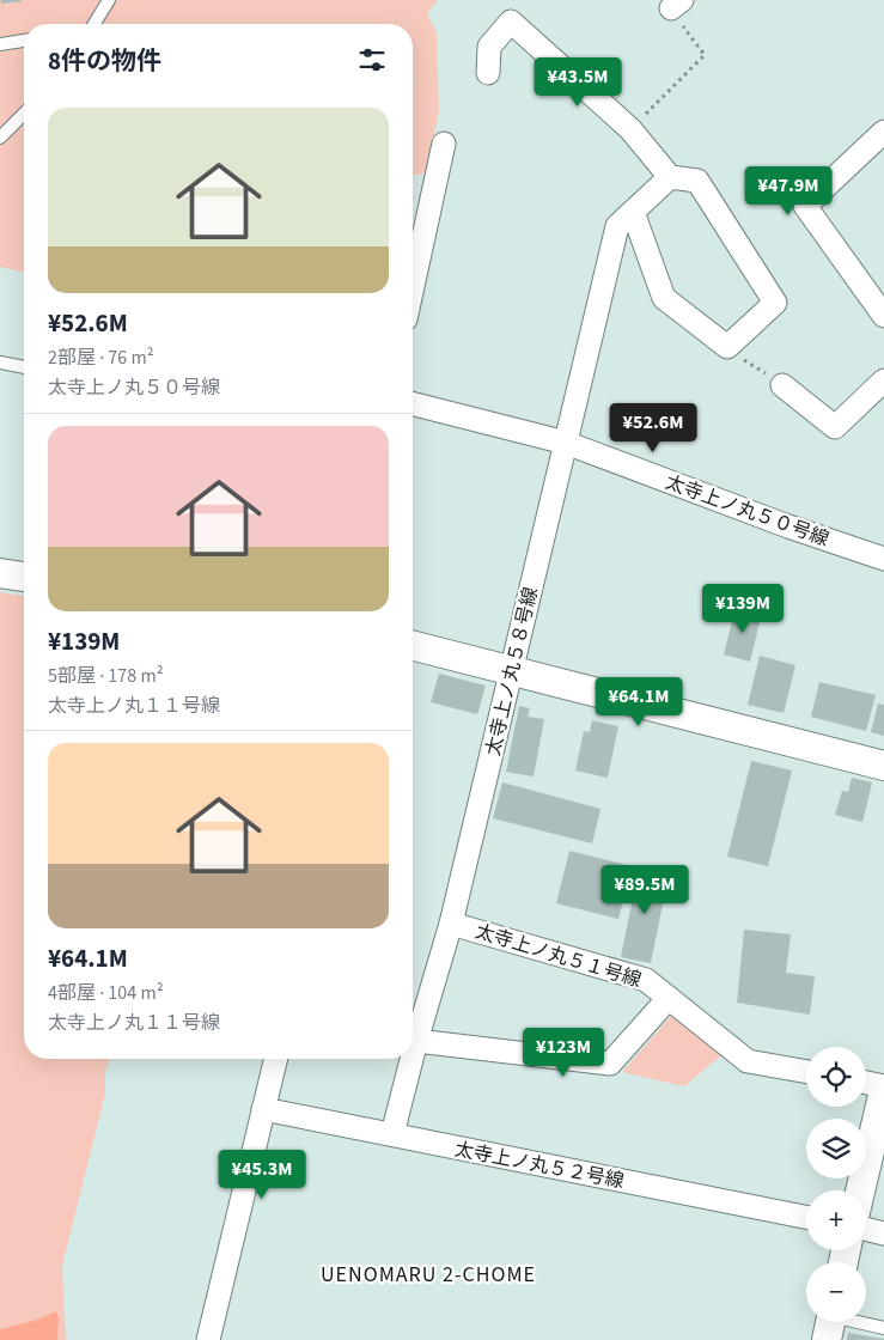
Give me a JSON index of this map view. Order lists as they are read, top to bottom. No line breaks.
{"streets":{"street":["太寺上ノ丸５０号線","太寺上ノ丸５８号線","太寺上ノ丸５１号線","太寺上ノ丸５２号線"]},"crossings":[["太寺上ノ丸５０号線","太寺上ノ丸５８号線"],["太寺上ノ丸５８号線","太寺上ノ丸５１号線"],["太寺上ノ丸５８号線","太寺上ノ丸５２号線"]],"districts":["UENOMARU 2-CHOME"],"page":{"heading":"8件の物件","price":["¥43.5M","¥47.9M","¥52.6M","¥139M","¥64.1M","¥89.5M","¥123M","¥45.3M"],"list":[{"name":"¥52.6M","note":"2部屋 · 76 m² · 太寺上ノ丸５０号線"},{"name":"¥139M","note":"5部屋 · 178 m² · 太寺上ノ丸１１号線"},{"name":"¥64.1M","note":"4部屋 · 104 m² · 太寺上ノ丸１１号線"}],"map_buttons":["+","−"]}}
